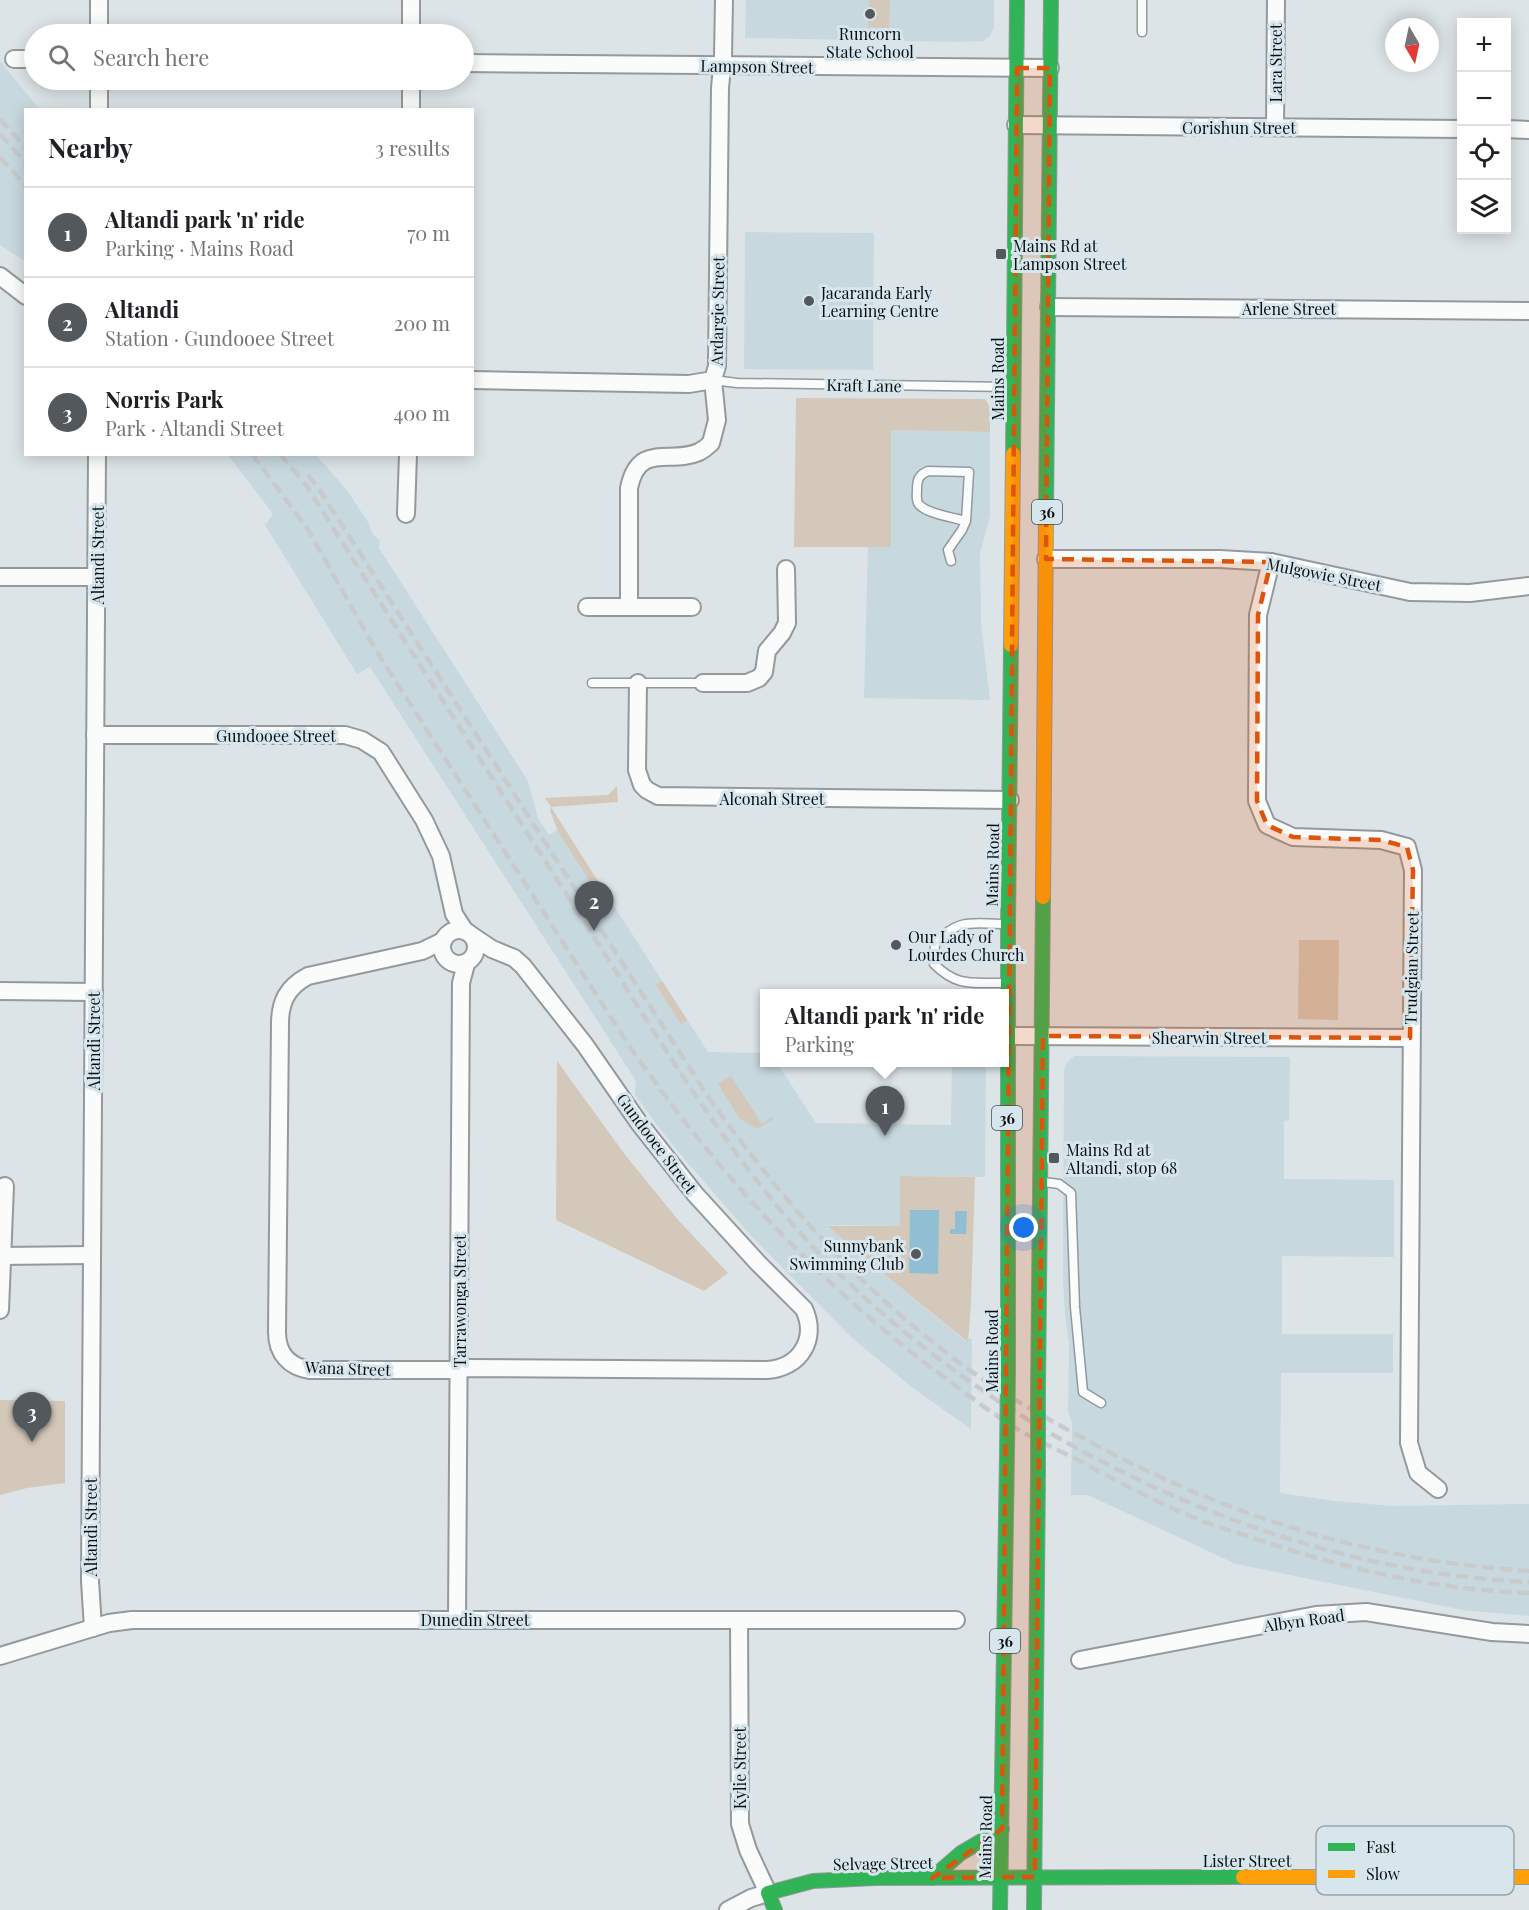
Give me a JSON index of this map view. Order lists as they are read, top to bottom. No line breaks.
{"streets":{"main road":["Mains Road","36","Kylie Street","Lister Street","Selvage Street"],"street":["Lara Street","Lampson Street","Corishun Street","Arlene Street","Ardargie Street","Altandi Street","Mulgowie Street","Gundooee Street","Alconah Street","Trudgian Street","Shearwin Street","Tarrawonga Street","Wana Street","Dunedin Street","Albyn Road"],"lane":["Kraft Lane"]},"crossings":[["Lara Street","Corishun Street"],["Lampson Street","Ardargie Street"],["Lampson Street","Mains Road"],["Lampson Street","36"],["Corishun Street","Mains Road"],["Corishun Street","36"],["Arlene Street","36"],["Ardargie Street","Kraft Lane"],["Mains Road","Kraft Lane"],["Mains Road","Alconah Street"],["Mains Road","Lister Street"],["Mains Road","Selvage Street"],["36","Mulgowie Street"],["36","Shearwin Street"],["36","Lister Street"],["Altandi Street","Gundooee Street"],["Altandi Street","Dunedin Street"],["Mulgowie Street","Trudgian Street"],["Gundooee Street","Tarrawonga Street"],["Gundooee Street","Wana Street"],["Trudgian Street","Shearwin Street"],["Tarrawonga Street","Wana Street"],["Tarrawonga Street","Dunedin Street"],["Dunedin Street","Kylie Street"],["Kylie Street","Selvage Street"],["Lister Street","Selvage Street"]],"places":{"other":["Runcorn State School","Jacaranda Early Learning Centre","Our Lady of Lourdes Church","Sunnybank Swimming Club"],"transit":["Mains Rd at Lampson Street","Mains Rd at Altandi, stop 68"]},"legend":["Fast","Slow"],"north":"bottom","page":{"map_buttons":["+","−"],"search":"Search here","heading":["Nearby","3 results"],"list":[{"mark":"1","name":"Altandi park 'n' ride","note":"Parking · Mains Road","value":"70 m"},{"mark":"2","name":"Altandi","note":"Station · Gundooee Street","value":"200 m"},{"mark":"3","name":"Norris Park","note":"Park · Altandi Street","value":"400 m"}],"pins":["2","1","3"],"popup":["Altandi park 'n' ride","Parking"]}}
